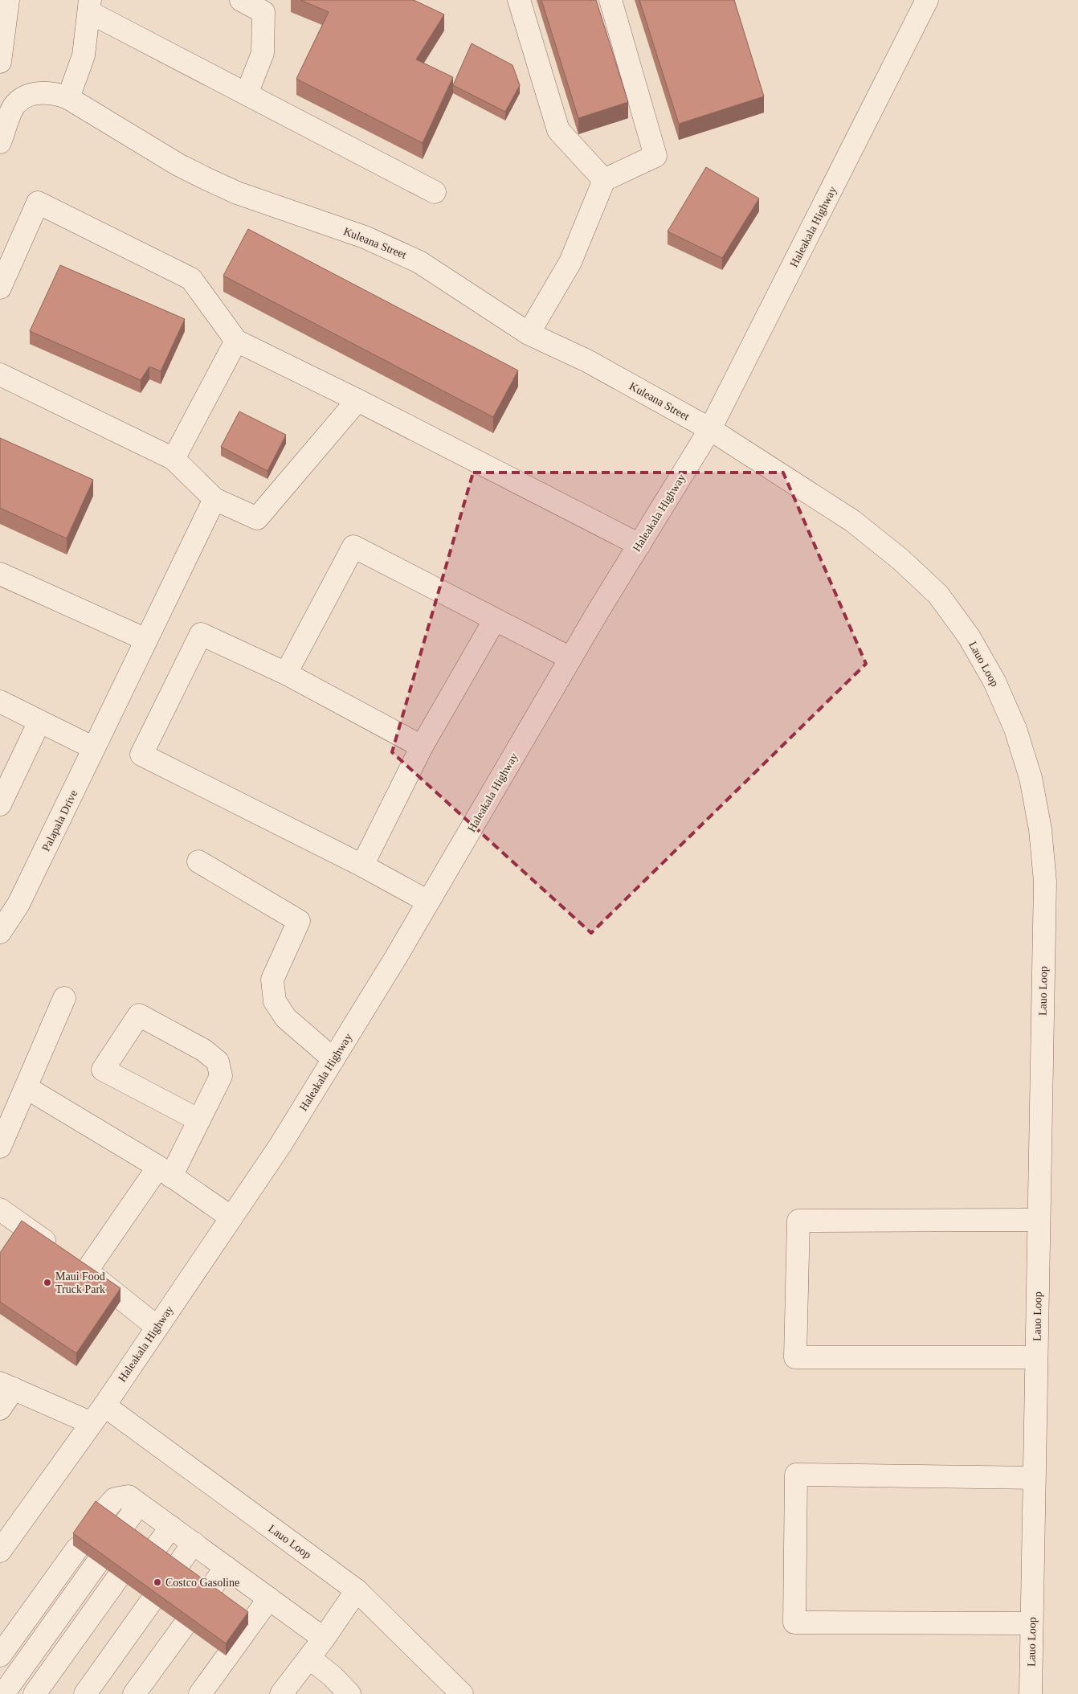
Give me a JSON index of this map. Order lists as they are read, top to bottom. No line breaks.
{"streets":{"street":["Haleakala Highway","Kuleana Street","Lauo Loop","Palapala Drive"]},"crossings":[["Haleakala Highway","Kuleana Street"],["Haleakala Highway","Lauo Loop"],["Kuleana Street","Lauo Loop"]],"places":["Maui Food Truck Park","Costco Gasoline"]}
